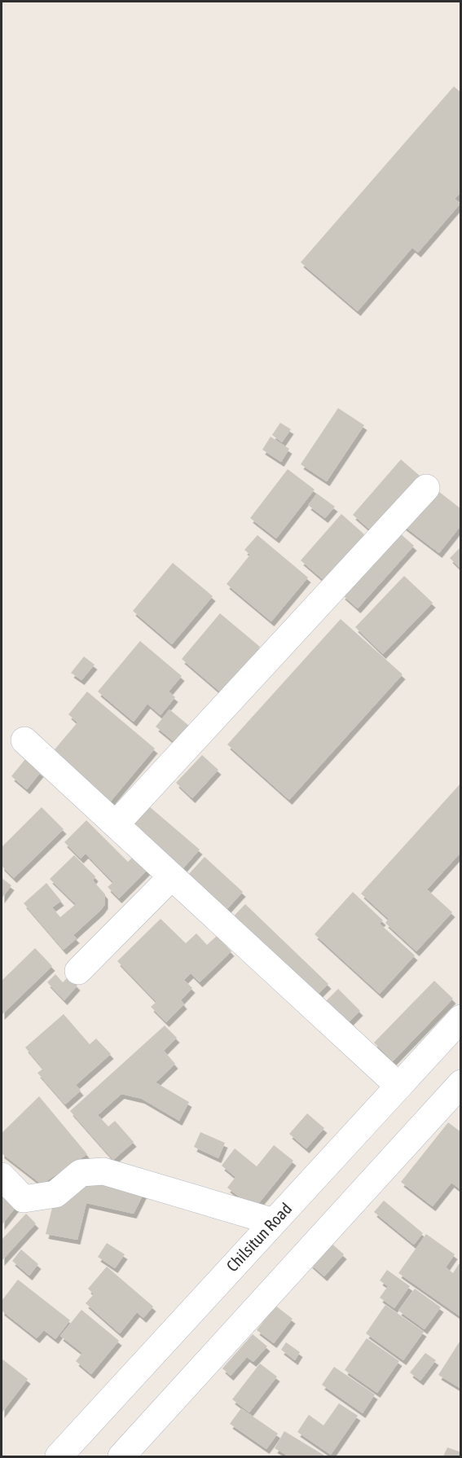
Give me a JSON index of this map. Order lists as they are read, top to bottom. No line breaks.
{"streets":{"street":["Chilsitun Road"]}}
